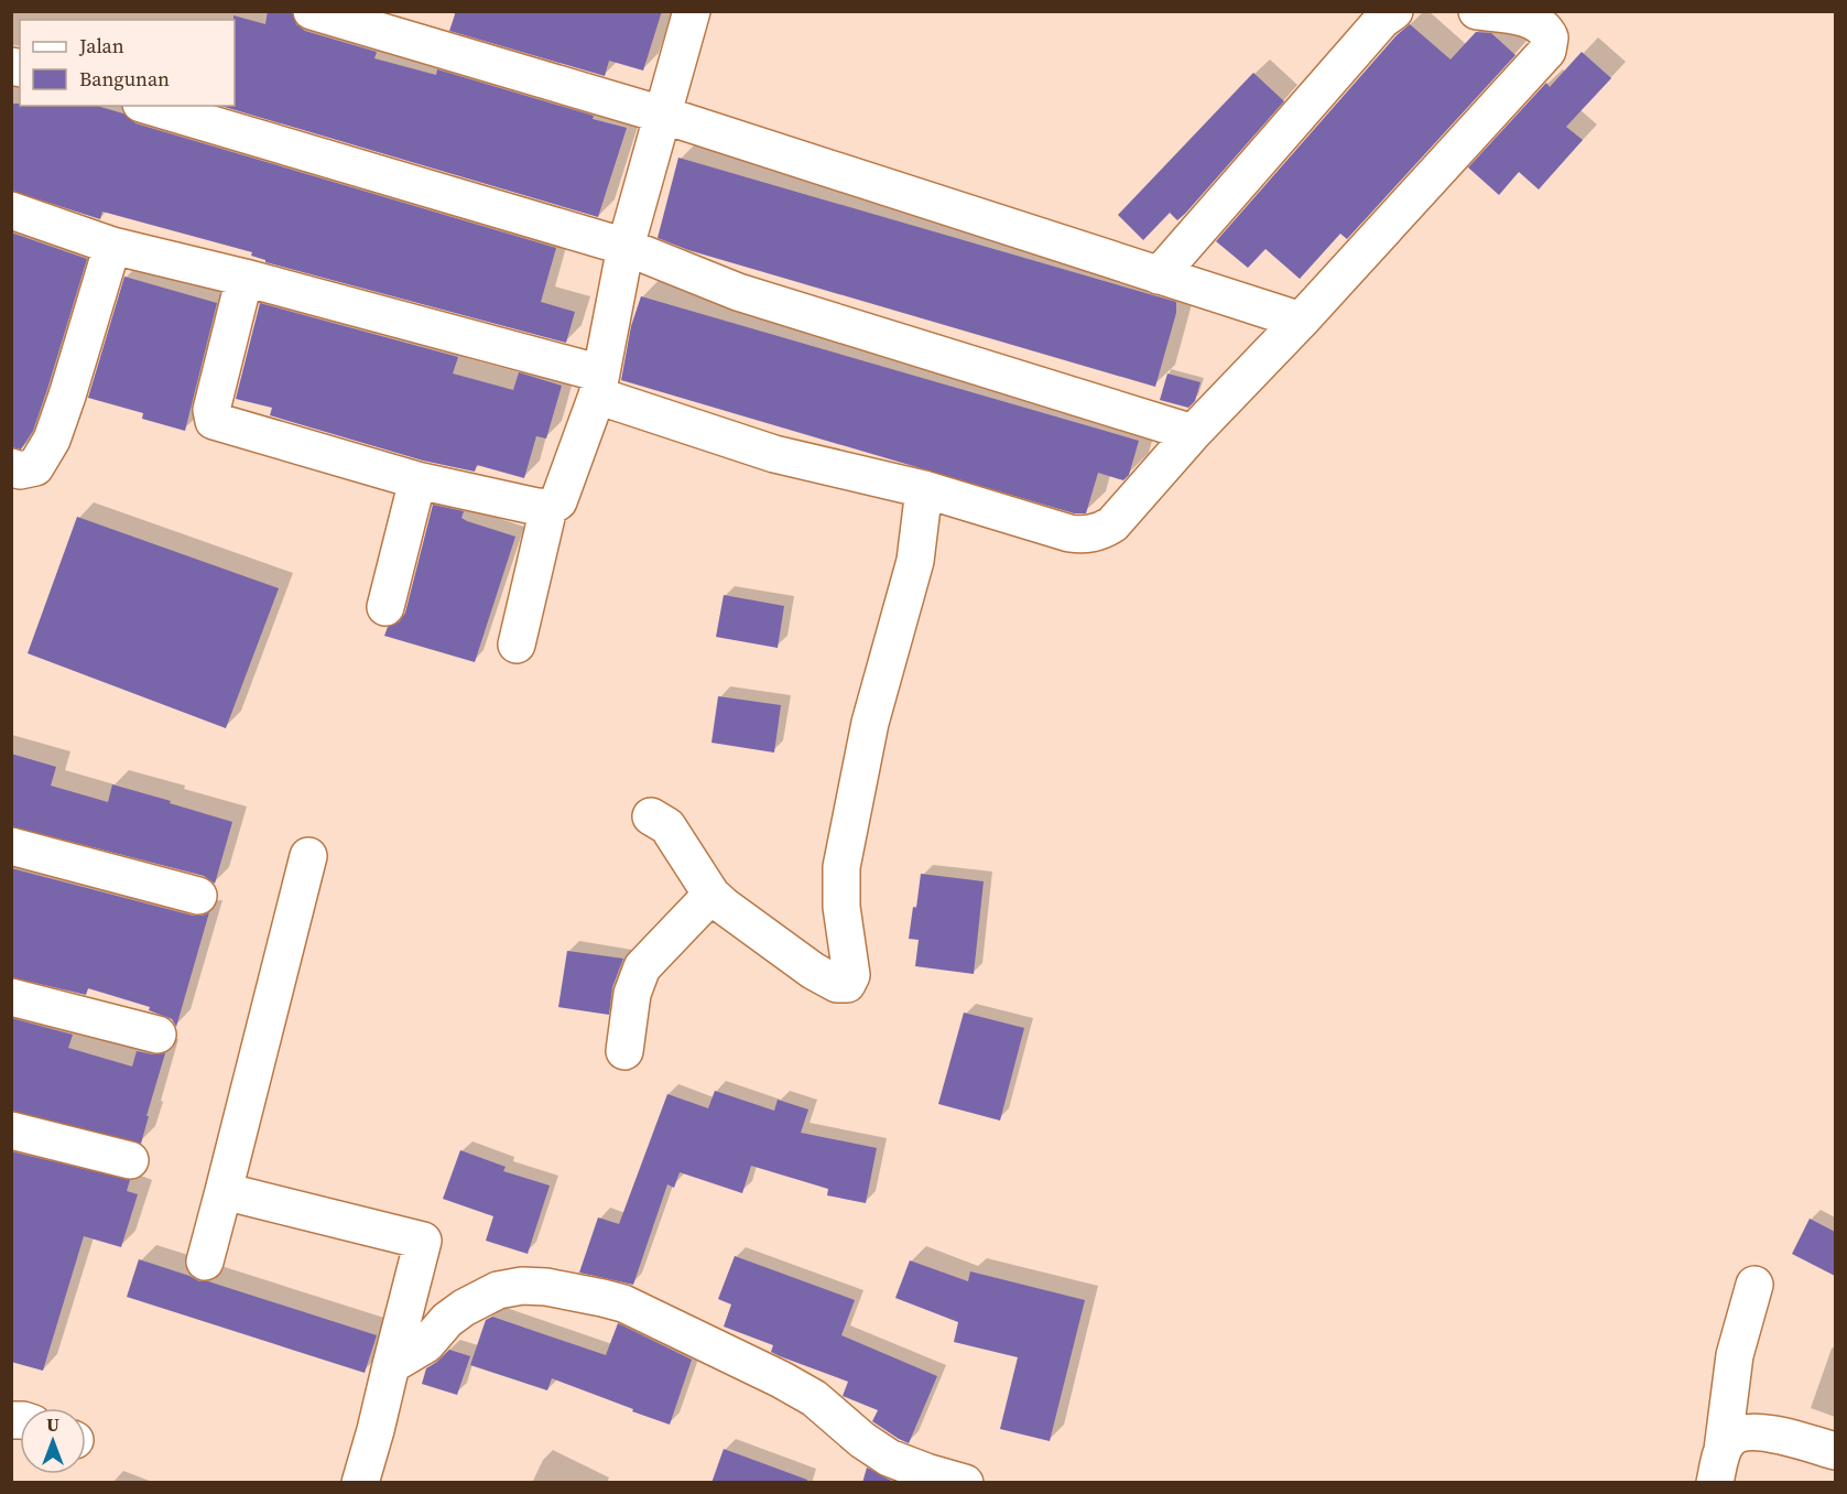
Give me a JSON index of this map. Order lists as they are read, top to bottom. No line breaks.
{"legend":["Jalan","Bangunan"],"north":"top"}
